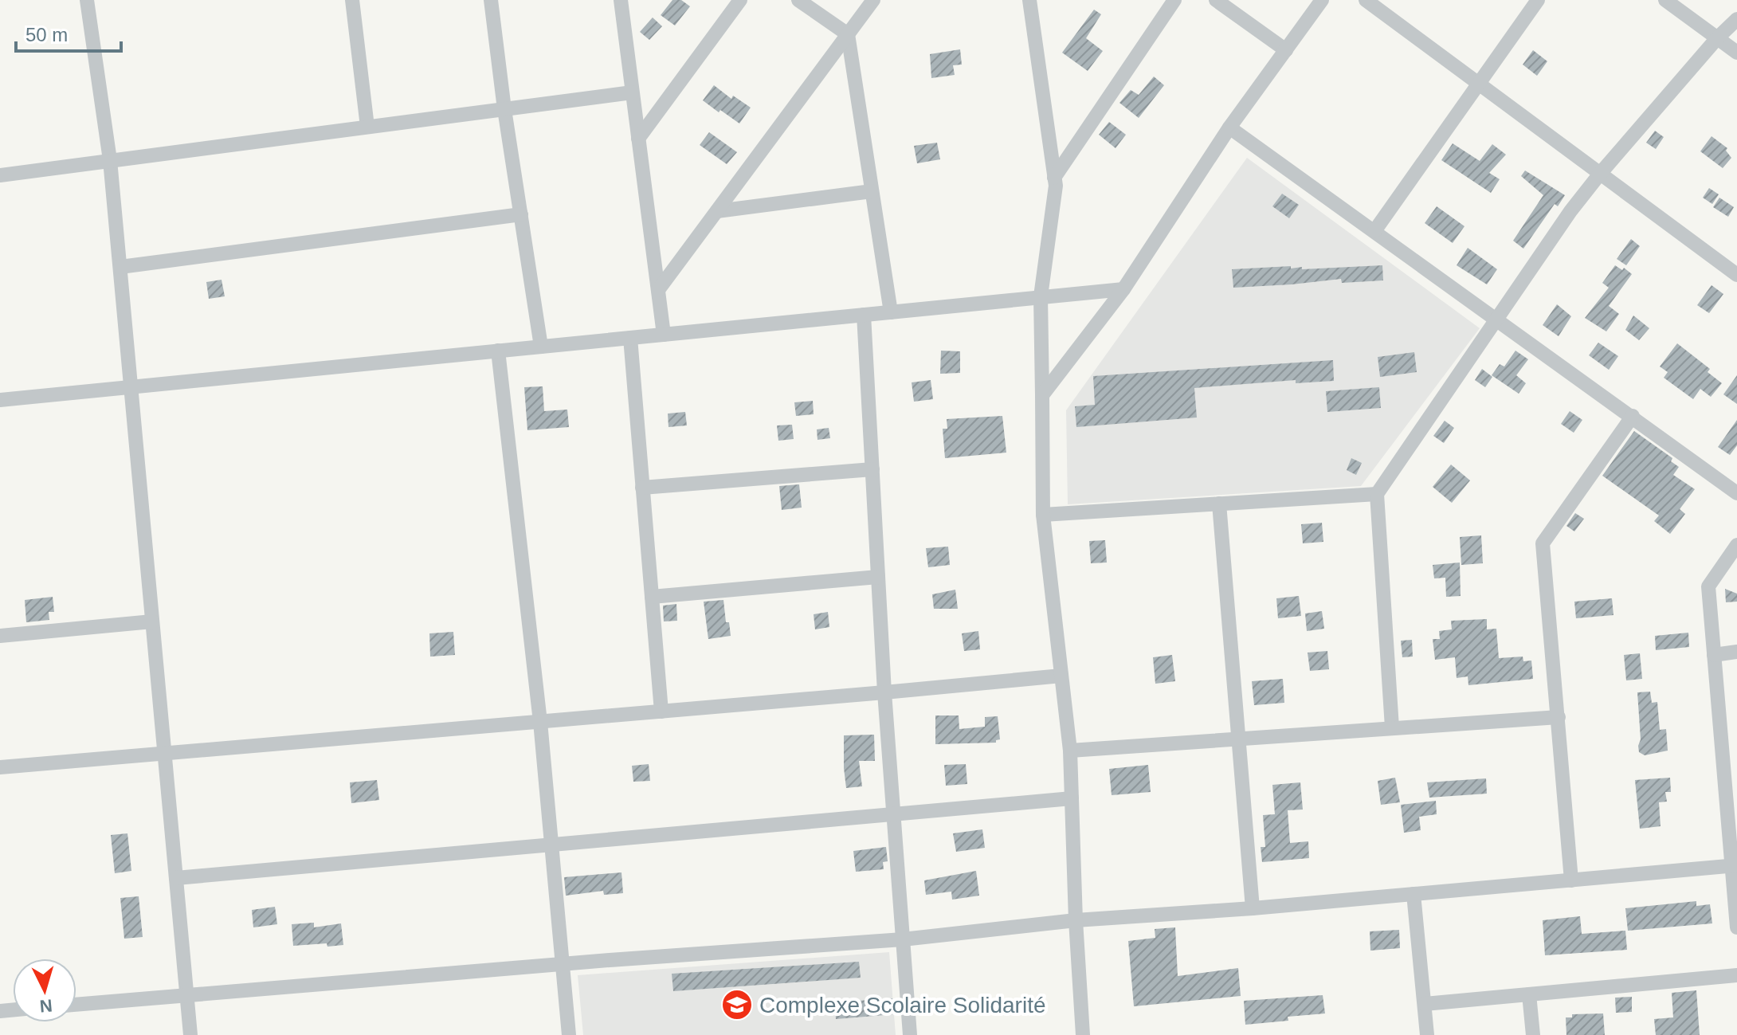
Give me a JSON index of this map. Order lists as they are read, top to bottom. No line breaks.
{"places":{"school or university":["Complexe Scolaire Solidarité"]},"scale_bar":"50 m","north":"bottom"}
